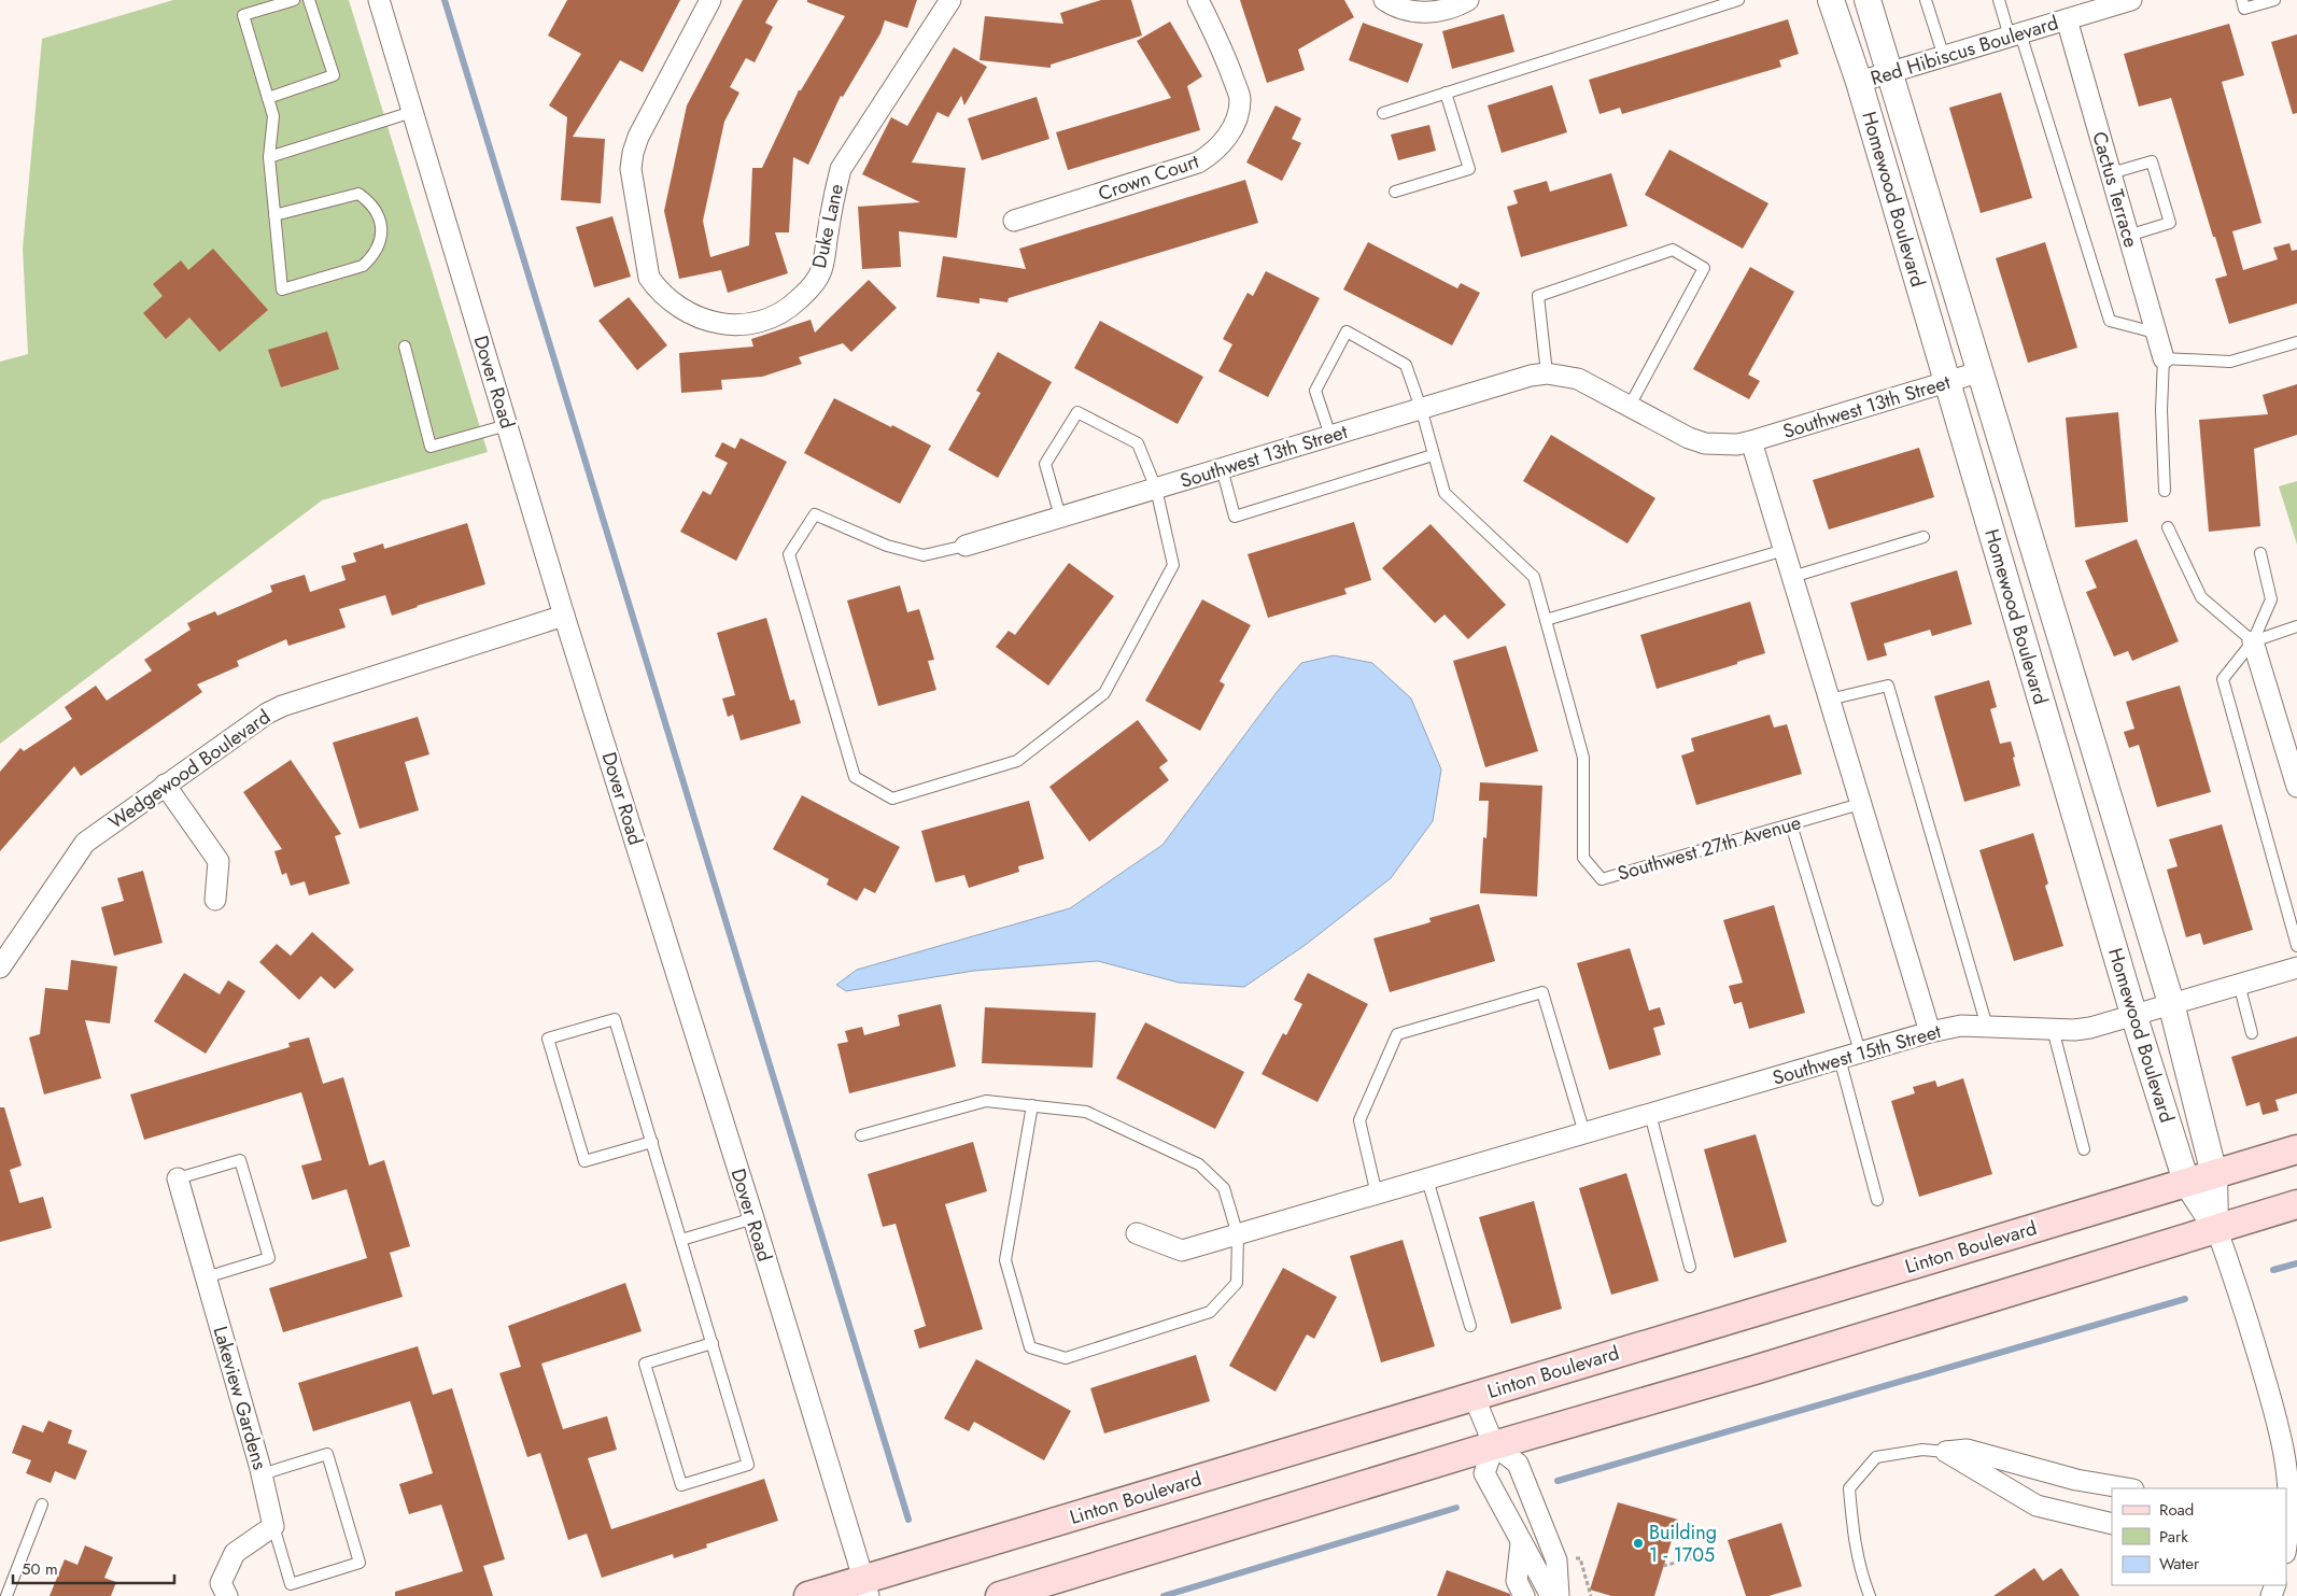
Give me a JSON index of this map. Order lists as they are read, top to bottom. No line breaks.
{"streets":{"main road":["Linton Boulevard"],"street":["Red Hibiscus Boulevard","Crown Court","Cactus Terrace","Homewood Boulevard","Duke Lane","Dover Road","Southwest 13th Street","Wedgewood Boulevard","Southwest 15th Street","Lakeview Gardens"],"lane":["Southwest 27th Avenue"]},"crossings":[["Red Hibiscus Boulevard","Cactus Terrace"],["Red Hibiscus Boulevard","Homewood Boulevard"],["Homewood Boulevard","Southwest 13th Street"],["Homewood Boulevard","Southwest 15th Street"],["Homewood Boulevard","Linton Boulevard"],["Dover Road","Wedgewood Boulevard"],["Dover Road","Linton Boulevard"],["Southwest 13th Street","Southwest 27th Avenue"]],"places":["Building 1 - 1705"],"legend":["Road","Park","Water"],"scale_bar":"50 m"}
